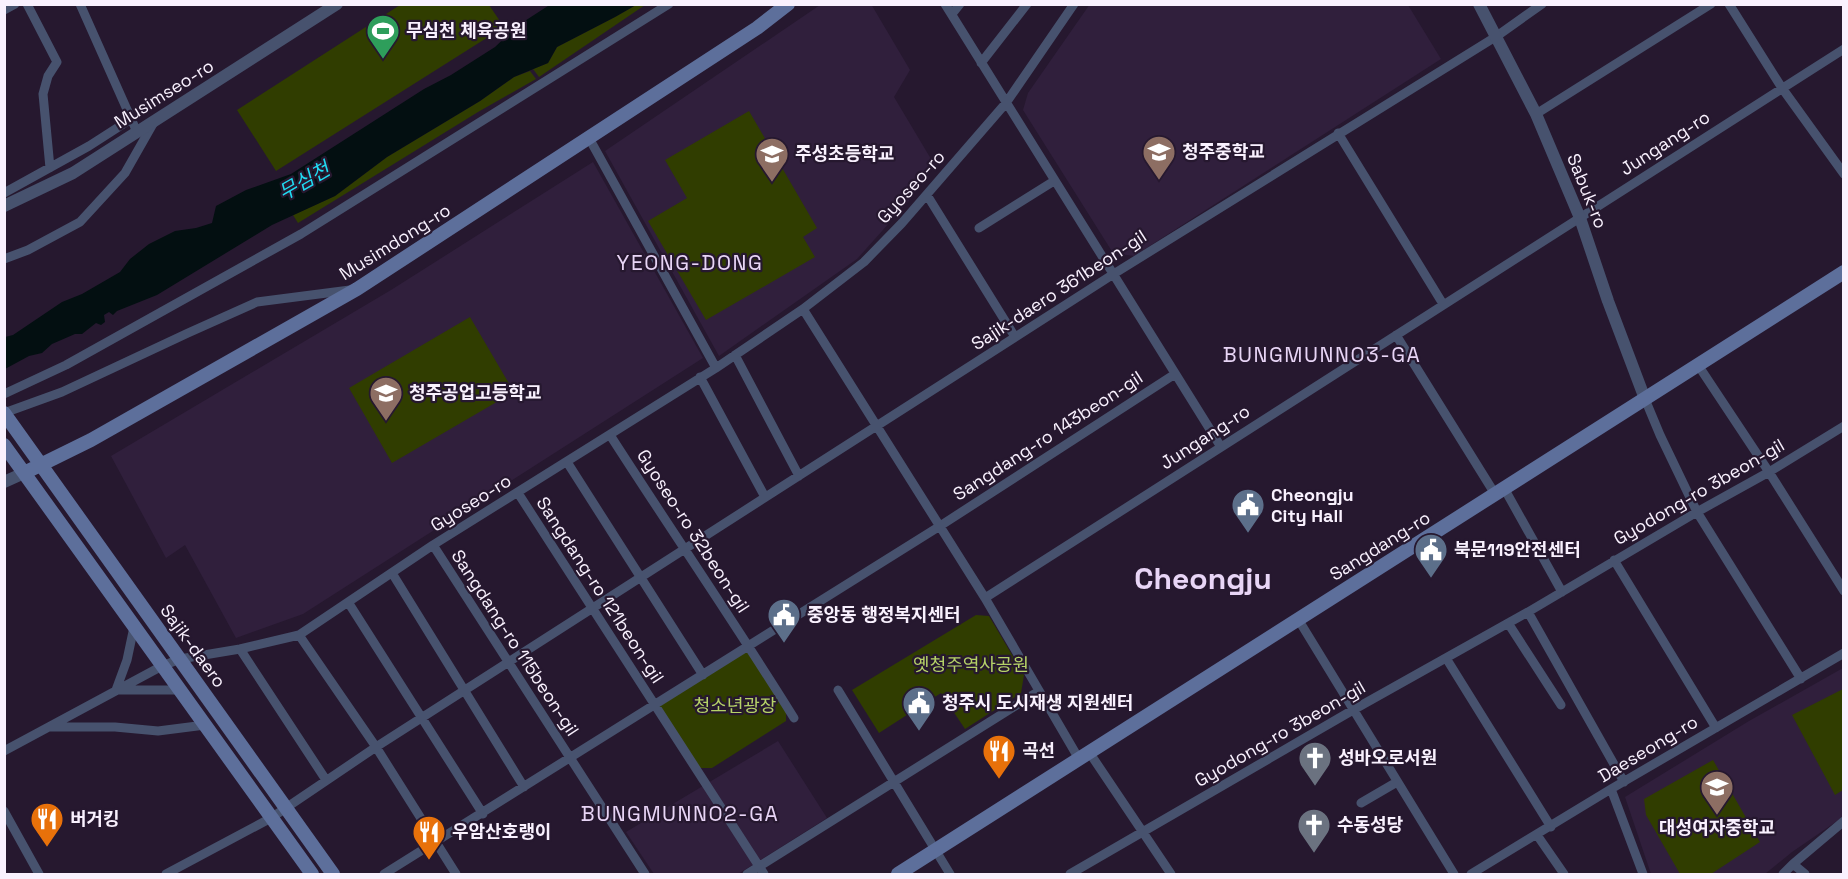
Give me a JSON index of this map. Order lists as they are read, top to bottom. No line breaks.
{"streets":{"main road":["Musimdong-ro","Sangdang-ro","Sajik-daero"],"street":["Musimseo-ro","Jungang-ro","Gyoseo-ro","Sabuk-ro","Sajik-daero 361beon-gil","Sangdang-ro 143beon-gil","Gyodong-ro 3beon-gil","Gyoseo-ro 32beon-gil","Sangdang-ro 121beon-gil","Sangdang-ro 115beon-gil","Daeseong-ro"]},"crossings":[["Jungang-ro","Sabuk-ro"],["Gyoseo-ro","Gyoseo-ro 32beon-gil"],["Gyoseo-ro","Sangdang-ro 121beon-gil"],["Gyoseo-ro","Sangdang-ro 115beon-gil"],["Gyoseo-ro","Sajik-daero"],["Sabuk-ro","Sajik-daero 361beon-gil"],["Sabuk-ro","Sangdang-ro"],["Musimdong-ro","Sajik-daero"],["Sajik-daero 361beon-gil","Gyoseo-ro 32beon-gil"],["Sajik-daero 361beon-gil","Sangdang-ro 121beon-gil"],["Sajik-daero 361beon-gil","Sangdang-ro 115beon-gil"],["Sajik-daero 361beon-gil","Sajik-daero"],["Sangdang-ro 143beon-gil","Gyoseo-ro 32beon-gil"],["Sangdang-ro 121beon-gil","Sangdang-ro 115beon-gil"]],"districts":["YEONG-DONG","BUNGMUNNO3-GA","Cheongju","BUNGMUNNO2-GA"],"water":["무심천"],"parks":["옛청주역사공원","청소년광장"],"places":{"sports":["무심천 체육공원"],"school or university":["청주중학교","주성초등학교","청주공업고등학교","대성여자중학교"],"public building":["Cheongju City Hall","북문119안전센터","중앙동 행정복지센터","청주시 도시재생 지원센터"],"restaurant":["곡선","버거킹","우암산호랭이"],"church":["성바오로서원","수동성당"]}}
